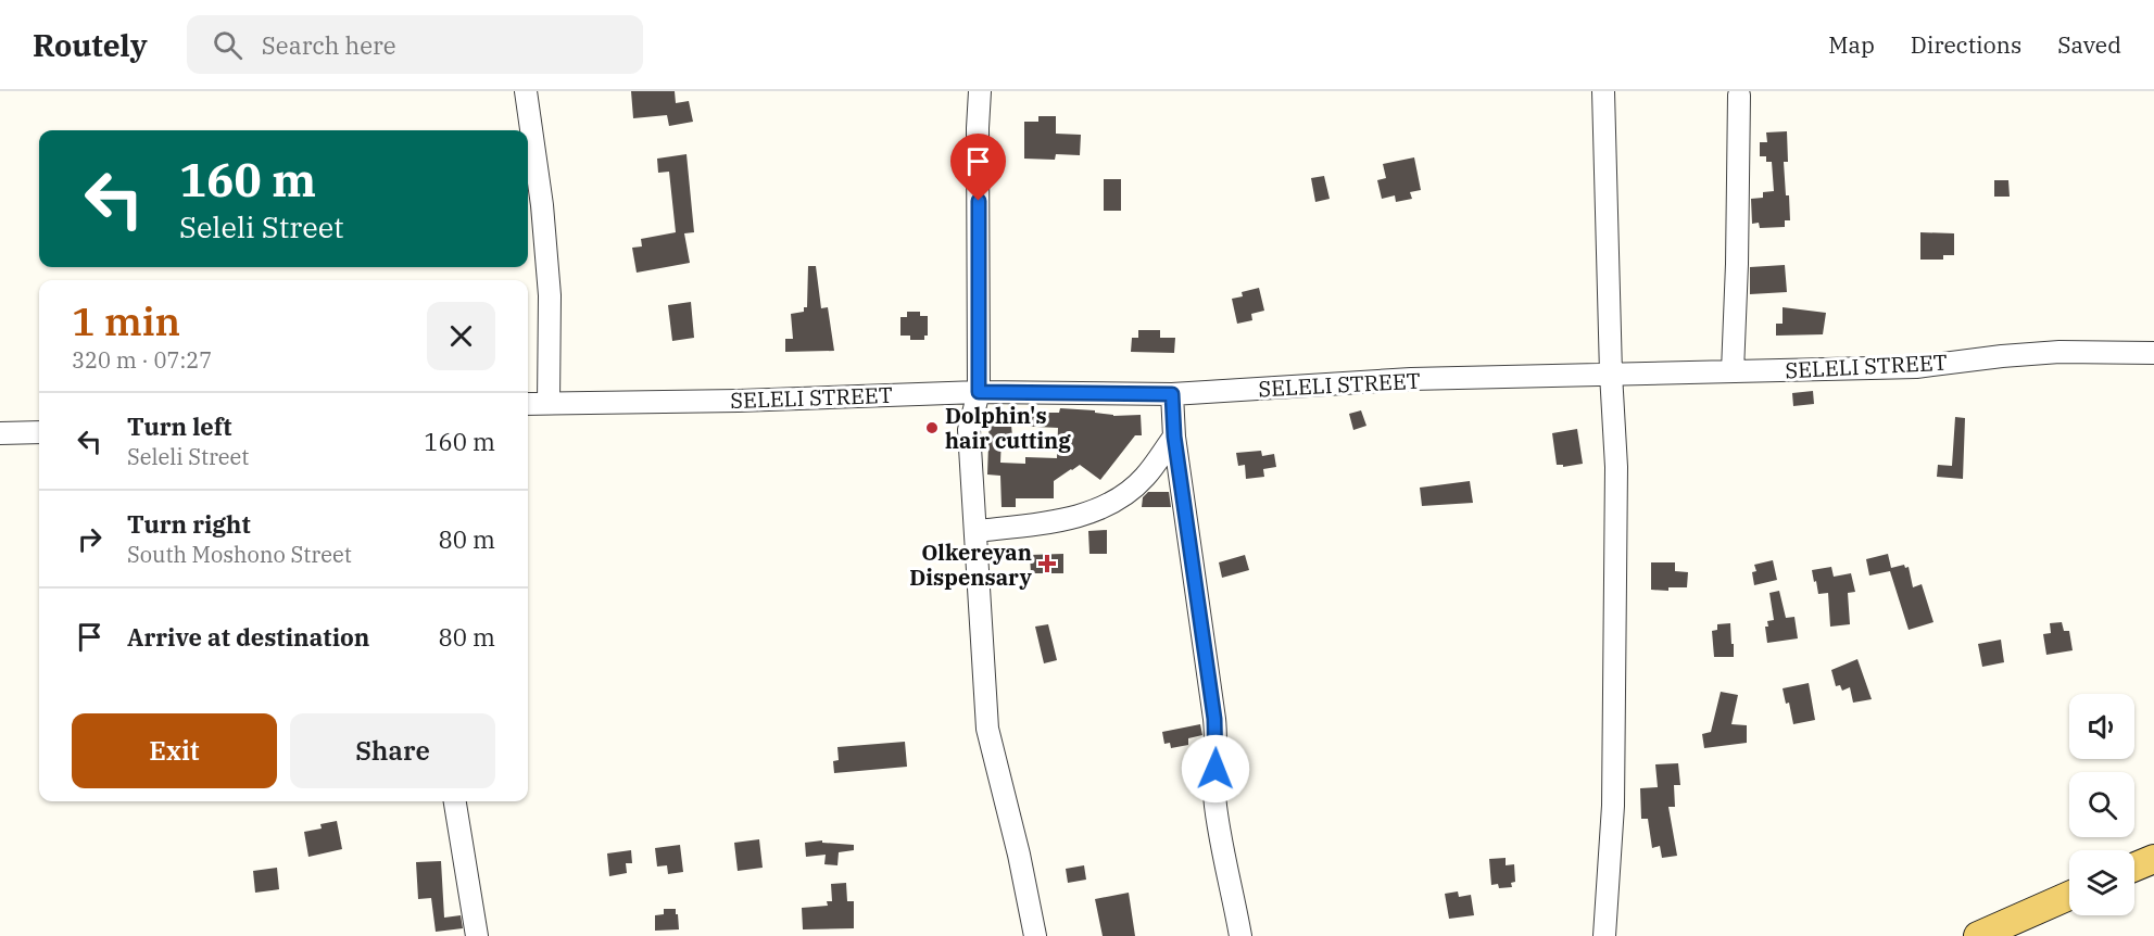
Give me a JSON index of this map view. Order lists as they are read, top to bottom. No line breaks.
{"streets":{"street":["SELELI STREET"]},"places":{"other":["Dolphin's hair cutting"],"health":["Olkereyan Dispensary"]},"page":{"header":"Routely","search":"Search here","nav":["Map","Directions","Saved"],"turn":["160 m","Seleli Street"],"heading":["1 min","320 m · 07:27"],"list":[{"name":"Turn left","note":"Seleli Street","value":"160 m"},{"name":"Turn right","note":"South Moshono Street","value":"80 m"},{"name":"Arrive at destination","value":"80 m"}],"buttons":["Exit","Share"]}}
